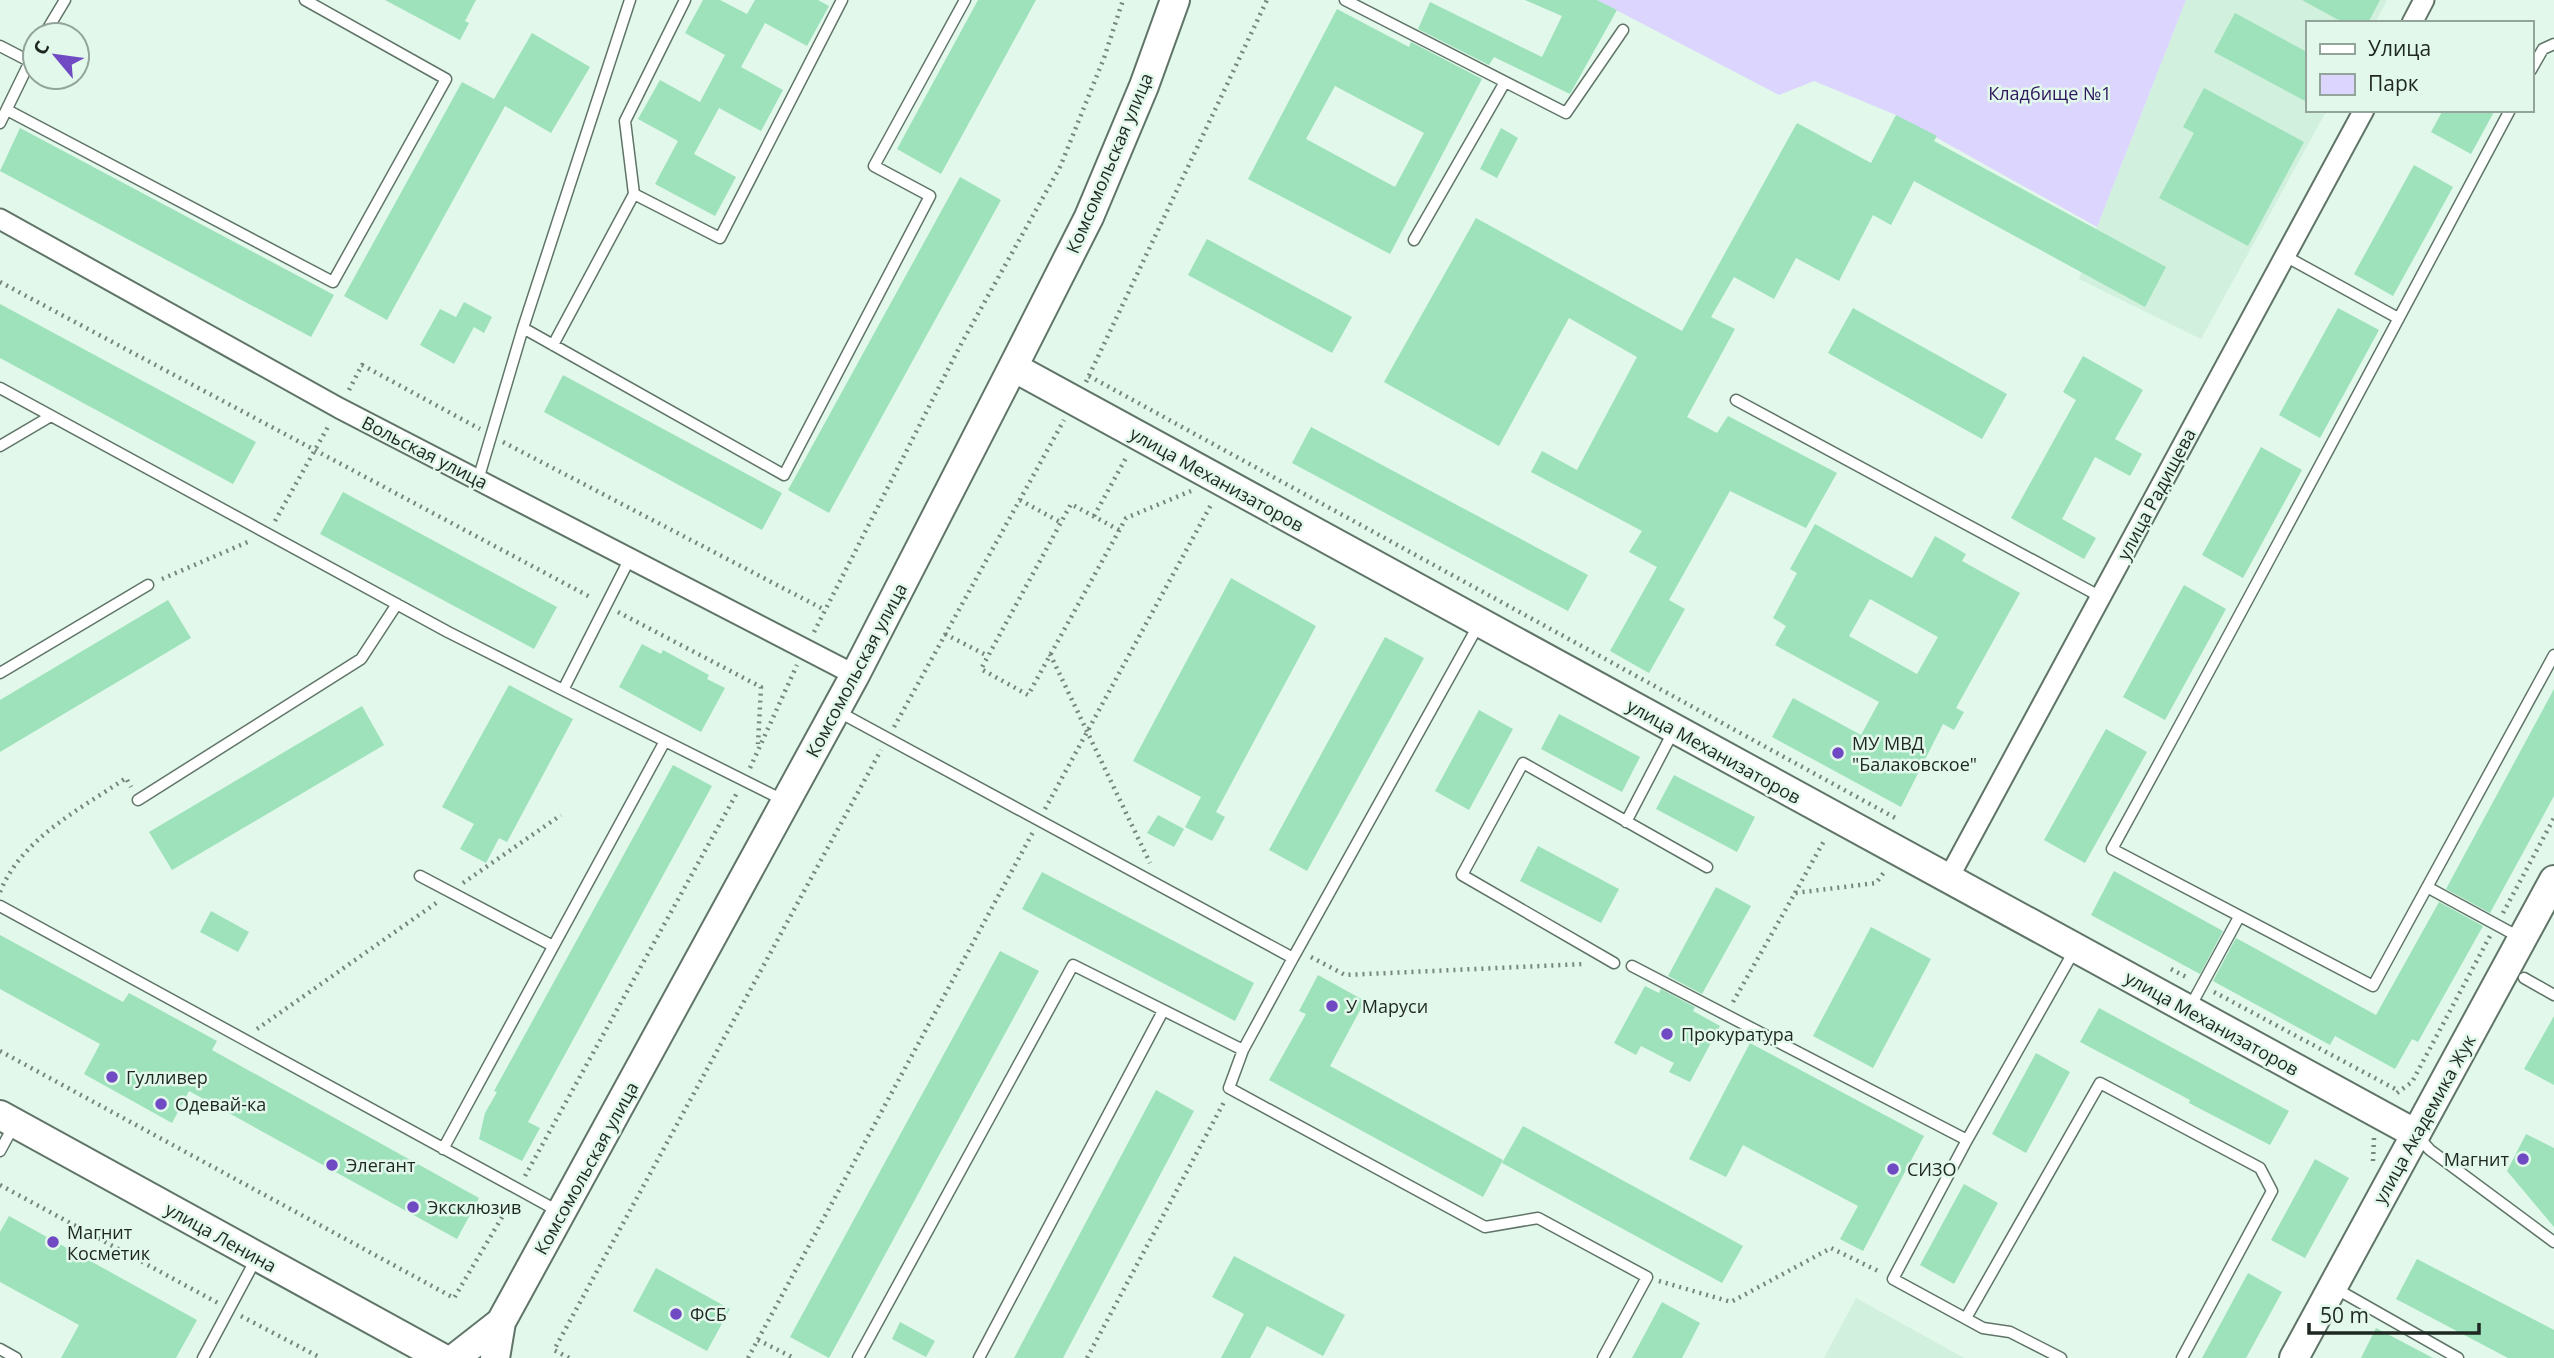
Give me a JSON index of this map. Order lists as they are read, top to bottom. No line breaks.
{"streets":{"street":["Комсомольская улица","Вольская улица","улица Механизаторов","улица Радищева","улица Академика Жук","улица Ленина"]},"crossings":[["Комсомольская улица","Вольская улица"],["Комсомольская улица","улица Механизаторов"],["улица Механизаторов","улица Радищева"],["улица Механизаторов","улица Академика Жук"]],"parks":["Кладбище №1"],"places":["МУ МВД \"Балаковское\"","У Маруси","Прокуратура","Гулливер","Одевай-ка","Магнит","Элегант","СИЗО","Эксклюзив","Магнит Косметик","ФСБ"],"legend":["Улица","Парк"],"scale_bar":"50 m","north":"top left"}
